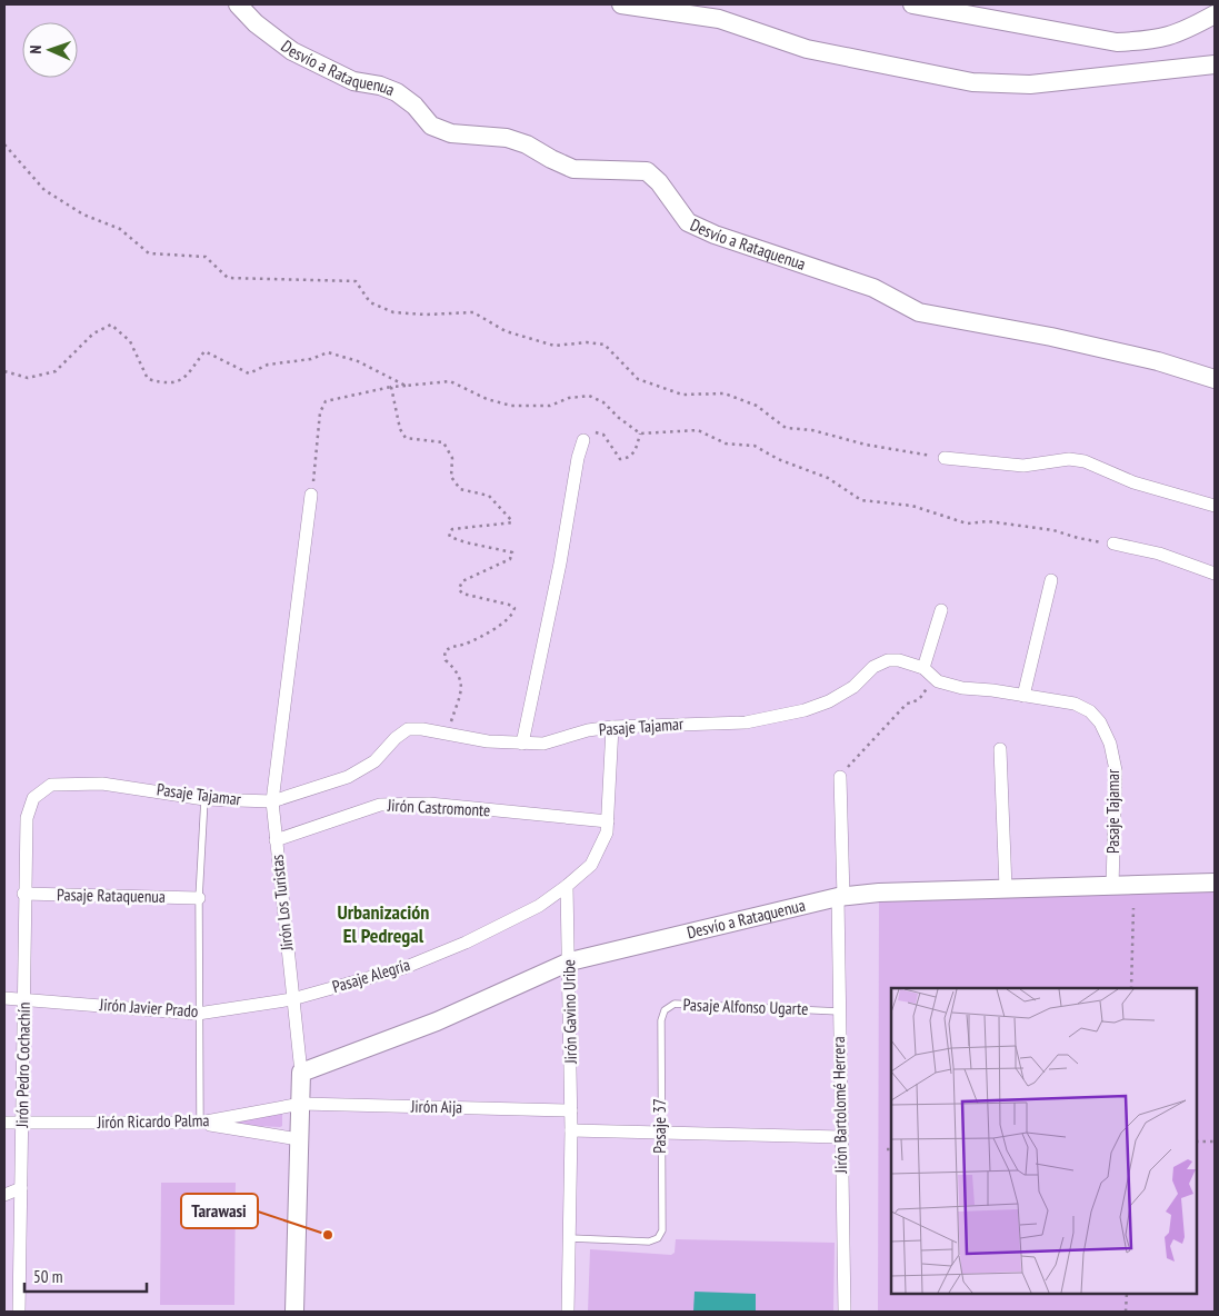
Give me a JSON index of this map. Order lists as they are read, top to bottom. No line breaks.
{"streets":{"street":["Desvío a Rataquenua","Pasaje Tajamar","Jirón Castromonte","Pasaje Rataquenua","Jirón Los Turistas","Pasaje Alegría","Jirón Javier Prado","Jirón Gavino Uribe","Jirón Pedro Cochachín","Jirón Bartolomé Herrera","Jirón Aija","Jirón Ricardo Palma"],"lane":["Pasaje Alfonso Ugarte","Pasaje 37"]},"crossings":[["Desvío a Rataquenua","Pasaje Tajamar"],["Desvío a Rataquenua","Jirón Los Turistas"],["Desvío a Rataquenua","Jirón Gavino Uribe"],["Desvío a Rataquenua","Jirón Bartolomé Herrera"],["Pasaje Tajamar","Jirón Los Turistas"],["Pasaje Tajamar","Jirón Pedro Cochachín"],["Jirón Castromonte","Jirón Los Turistas"],["Pasaje Rataquenua","Jirón Pedro Cochachín"],["Jirón Los Turistas","Pasaje Alegría"],["Jirón Los Turistas","Jirón Javier Prado"],["Jirón Los Turistas","Jirón Aija"],["Jirón Los Turistas","Jirón Ricardo Palma"],["Pasaje Alegría","Jirón Javier Prado"],["Pasaje Alegría","Jirón Gavino Uribe"],["Pasaje Alfonso Ugarte","Jirón Bartolomé Herrera"],["Pasaje Alfonso Ugarte","Pasaje 37"],["Jirón Javier Prado","Jirón Pedro Cochachín"],["Jirón Gavino Uribe","Jirón Aija"],["Jirón Gavino Uribe","Pasaje 37"],["Jirón Pedro Cochachín","Jirón Ricardo Palma"],["Jirón Aija","Jirón Ricardo Palma"]],"districts":["Urbanización El Pedregal"],"places":["Tarawasi"],"scale_bar":"50 m","north":"left"}
